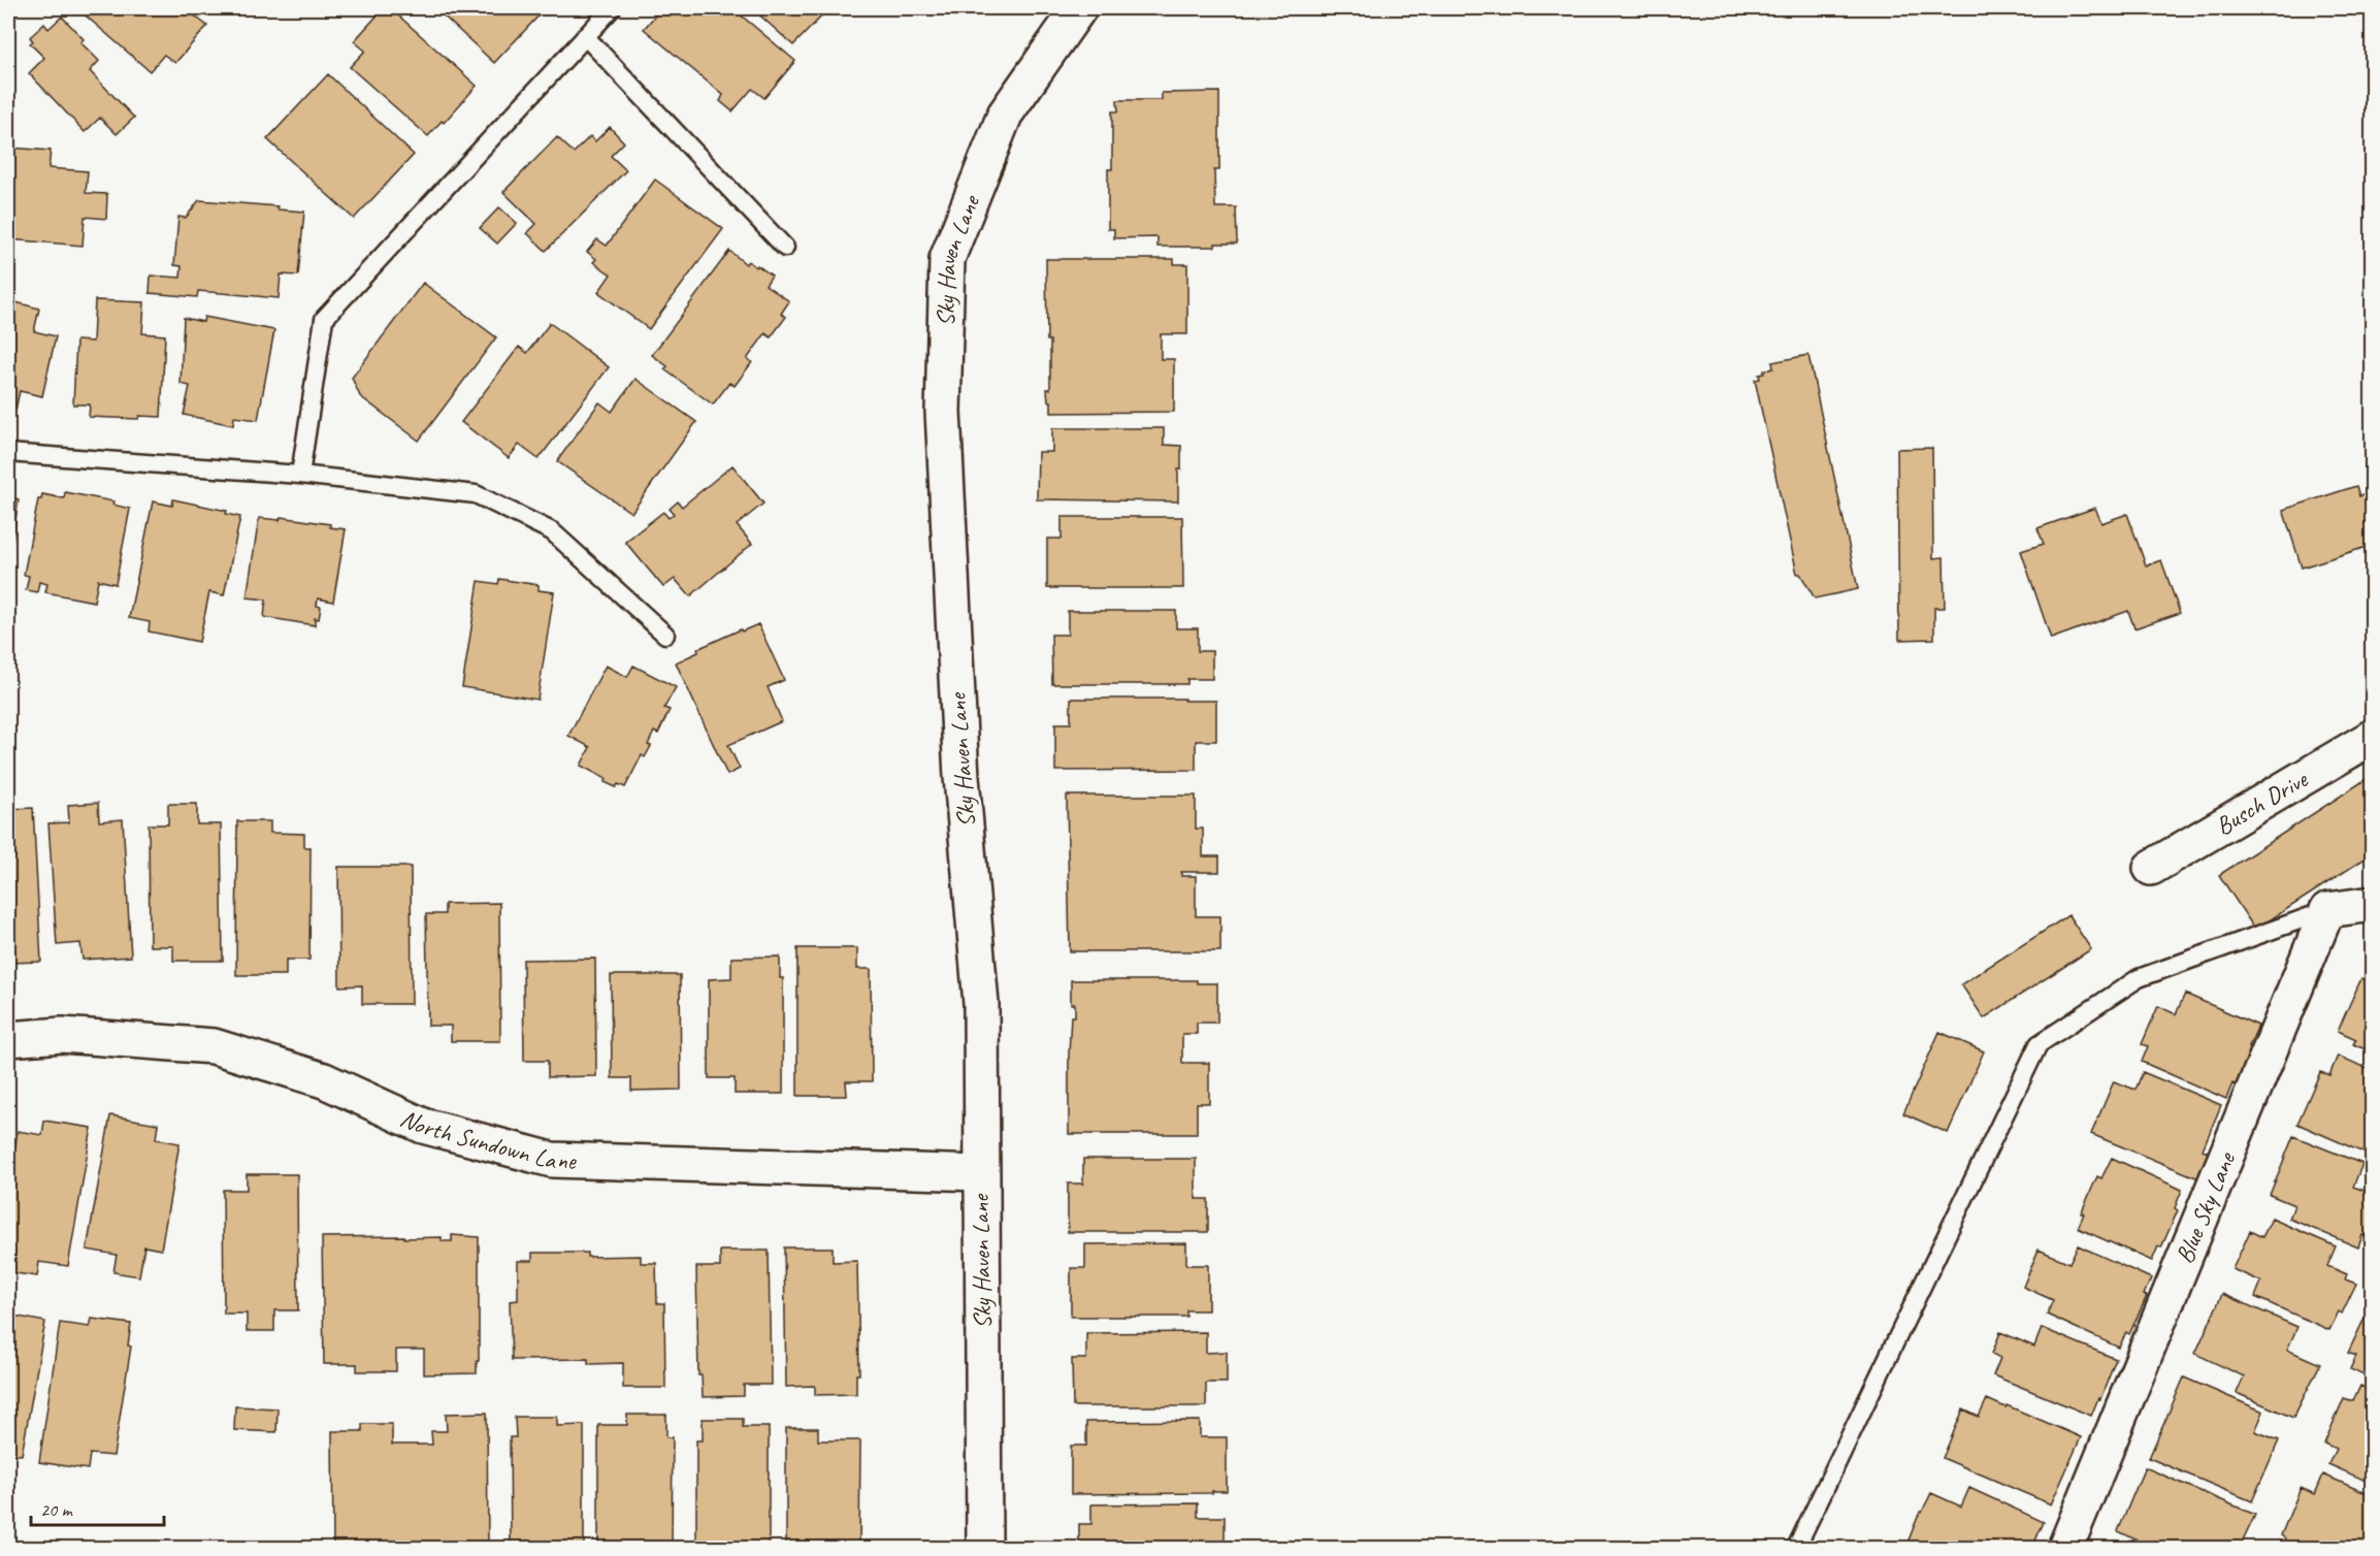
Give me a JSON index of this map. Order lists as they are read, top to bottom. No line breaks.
{"streets":{"street":["Sky Haven Lane","Busch Drive","North Sundown Lane","Blue Sky Lane"]},"crossings":[["Sky Haven Lane","North Sundown Lane"]],"scale_bar":"20 m"}
